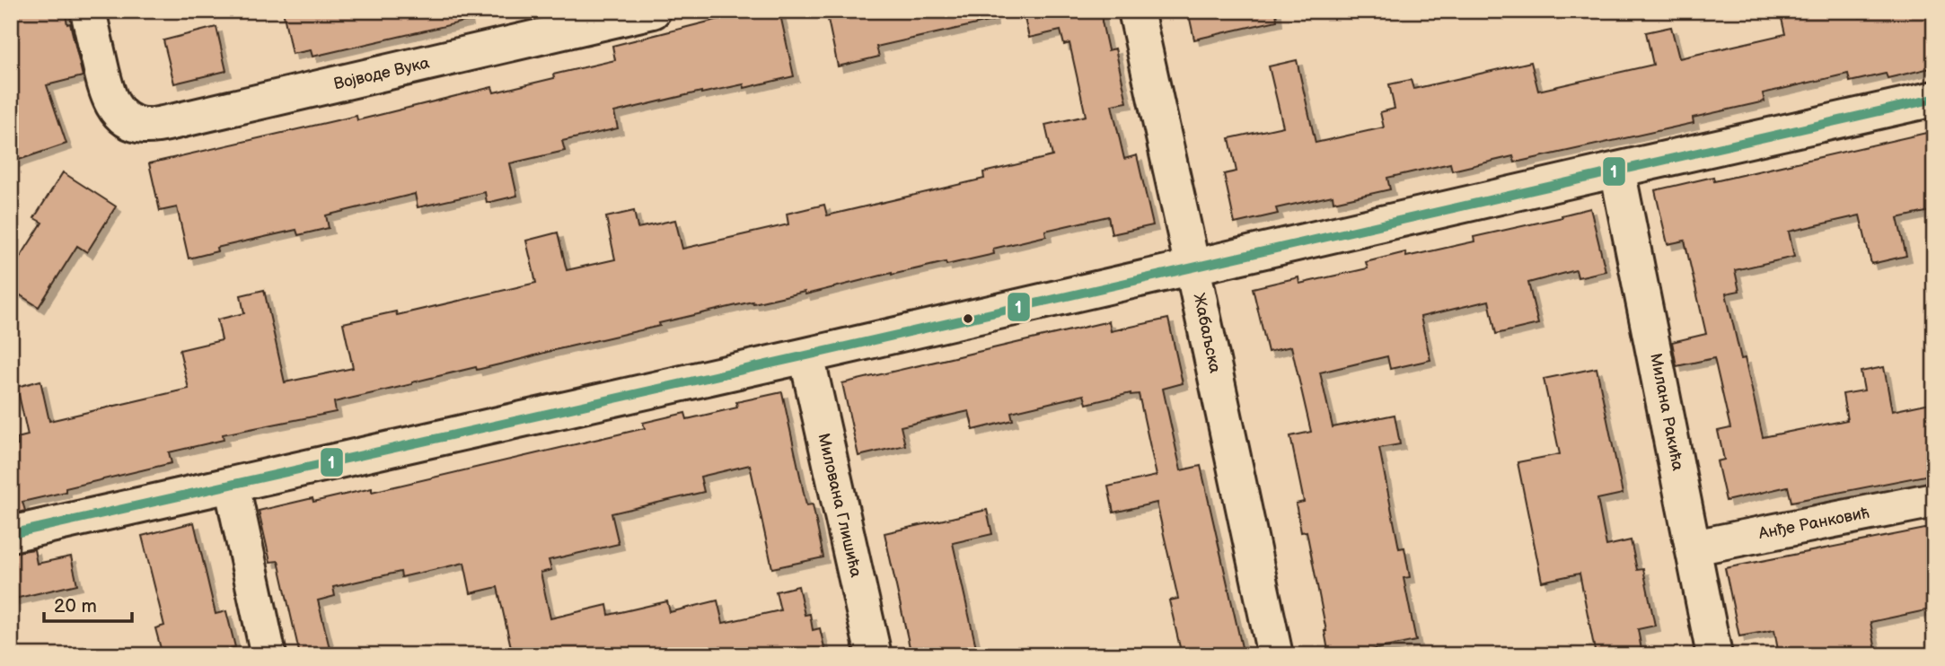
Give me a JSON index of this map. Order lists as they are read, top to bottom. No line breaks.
{"streets":{"street":["Војводе Вука","Жабаљска","Милана Ракића","Милована Глишића","Анђе Ранковић"]},"crossings":[["Милана Ракића","Анђе Ранковић"]],"lines":["transit line 1"],"scale_bar":"20 m"}
